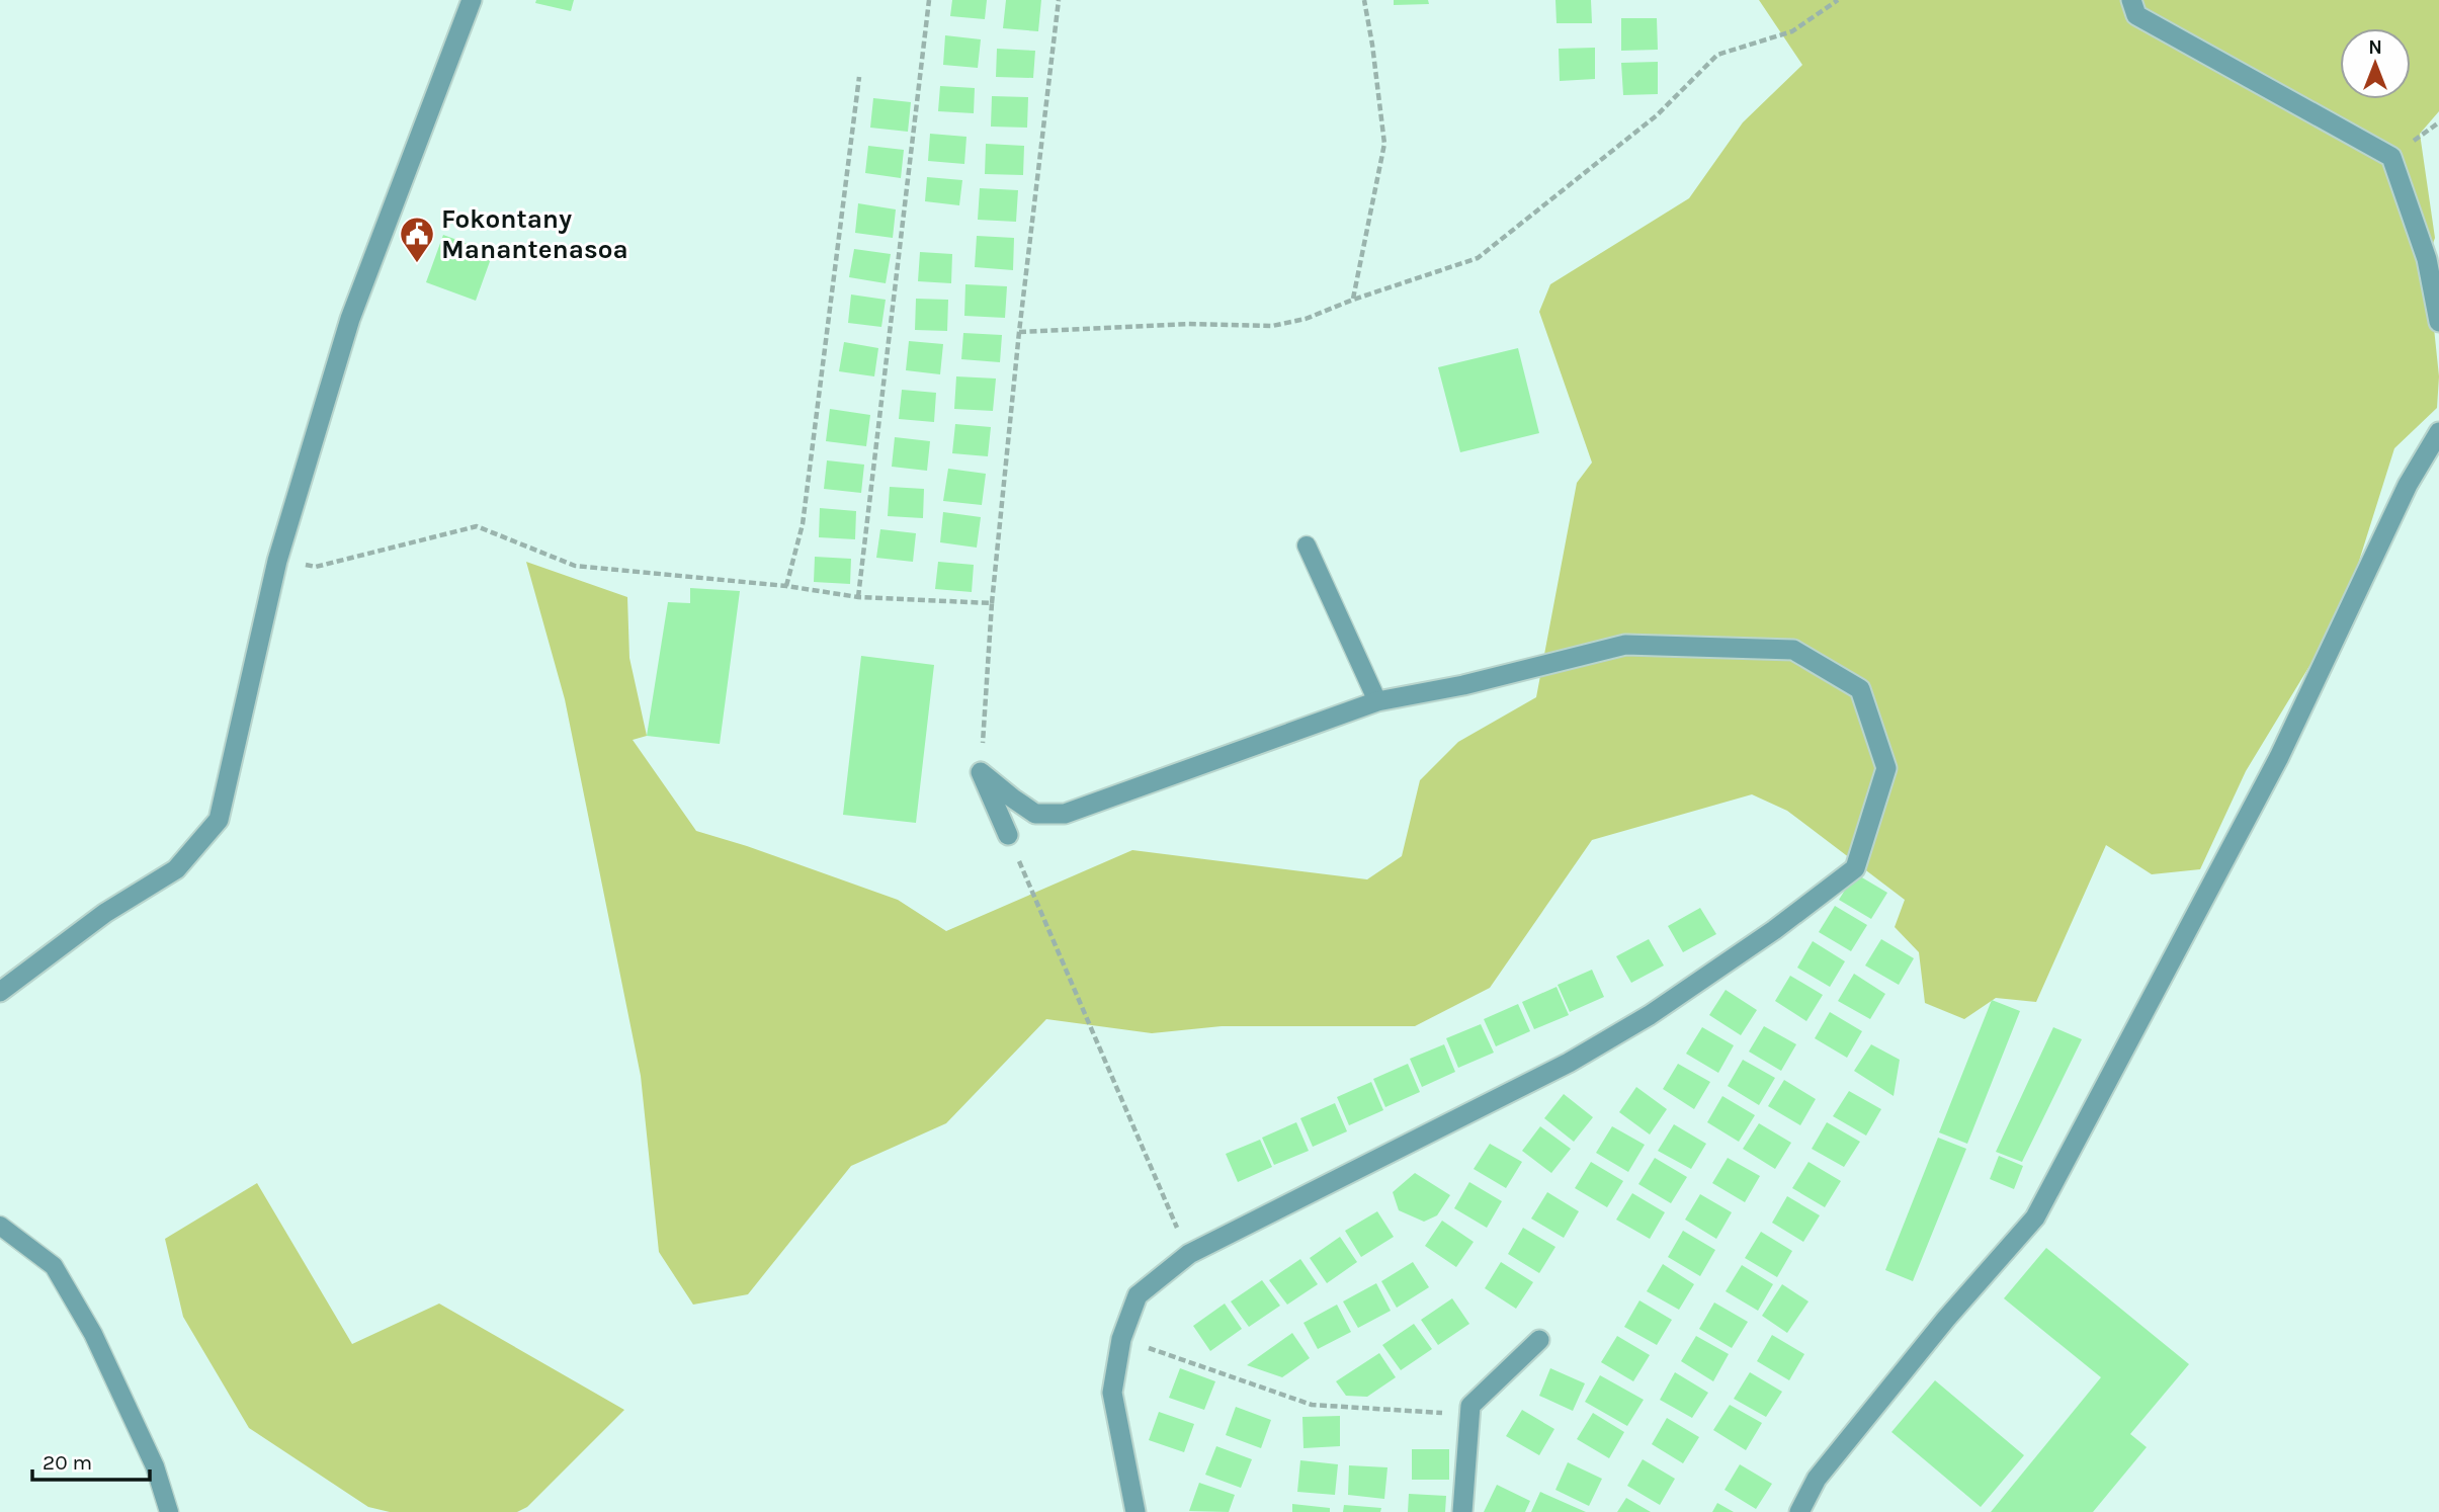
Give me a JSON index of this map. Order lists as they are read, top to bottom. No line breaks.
{"places":{"public building":["Fokontany Manantenasoa"]},"scale_bar":"20 m","north":"top"}
